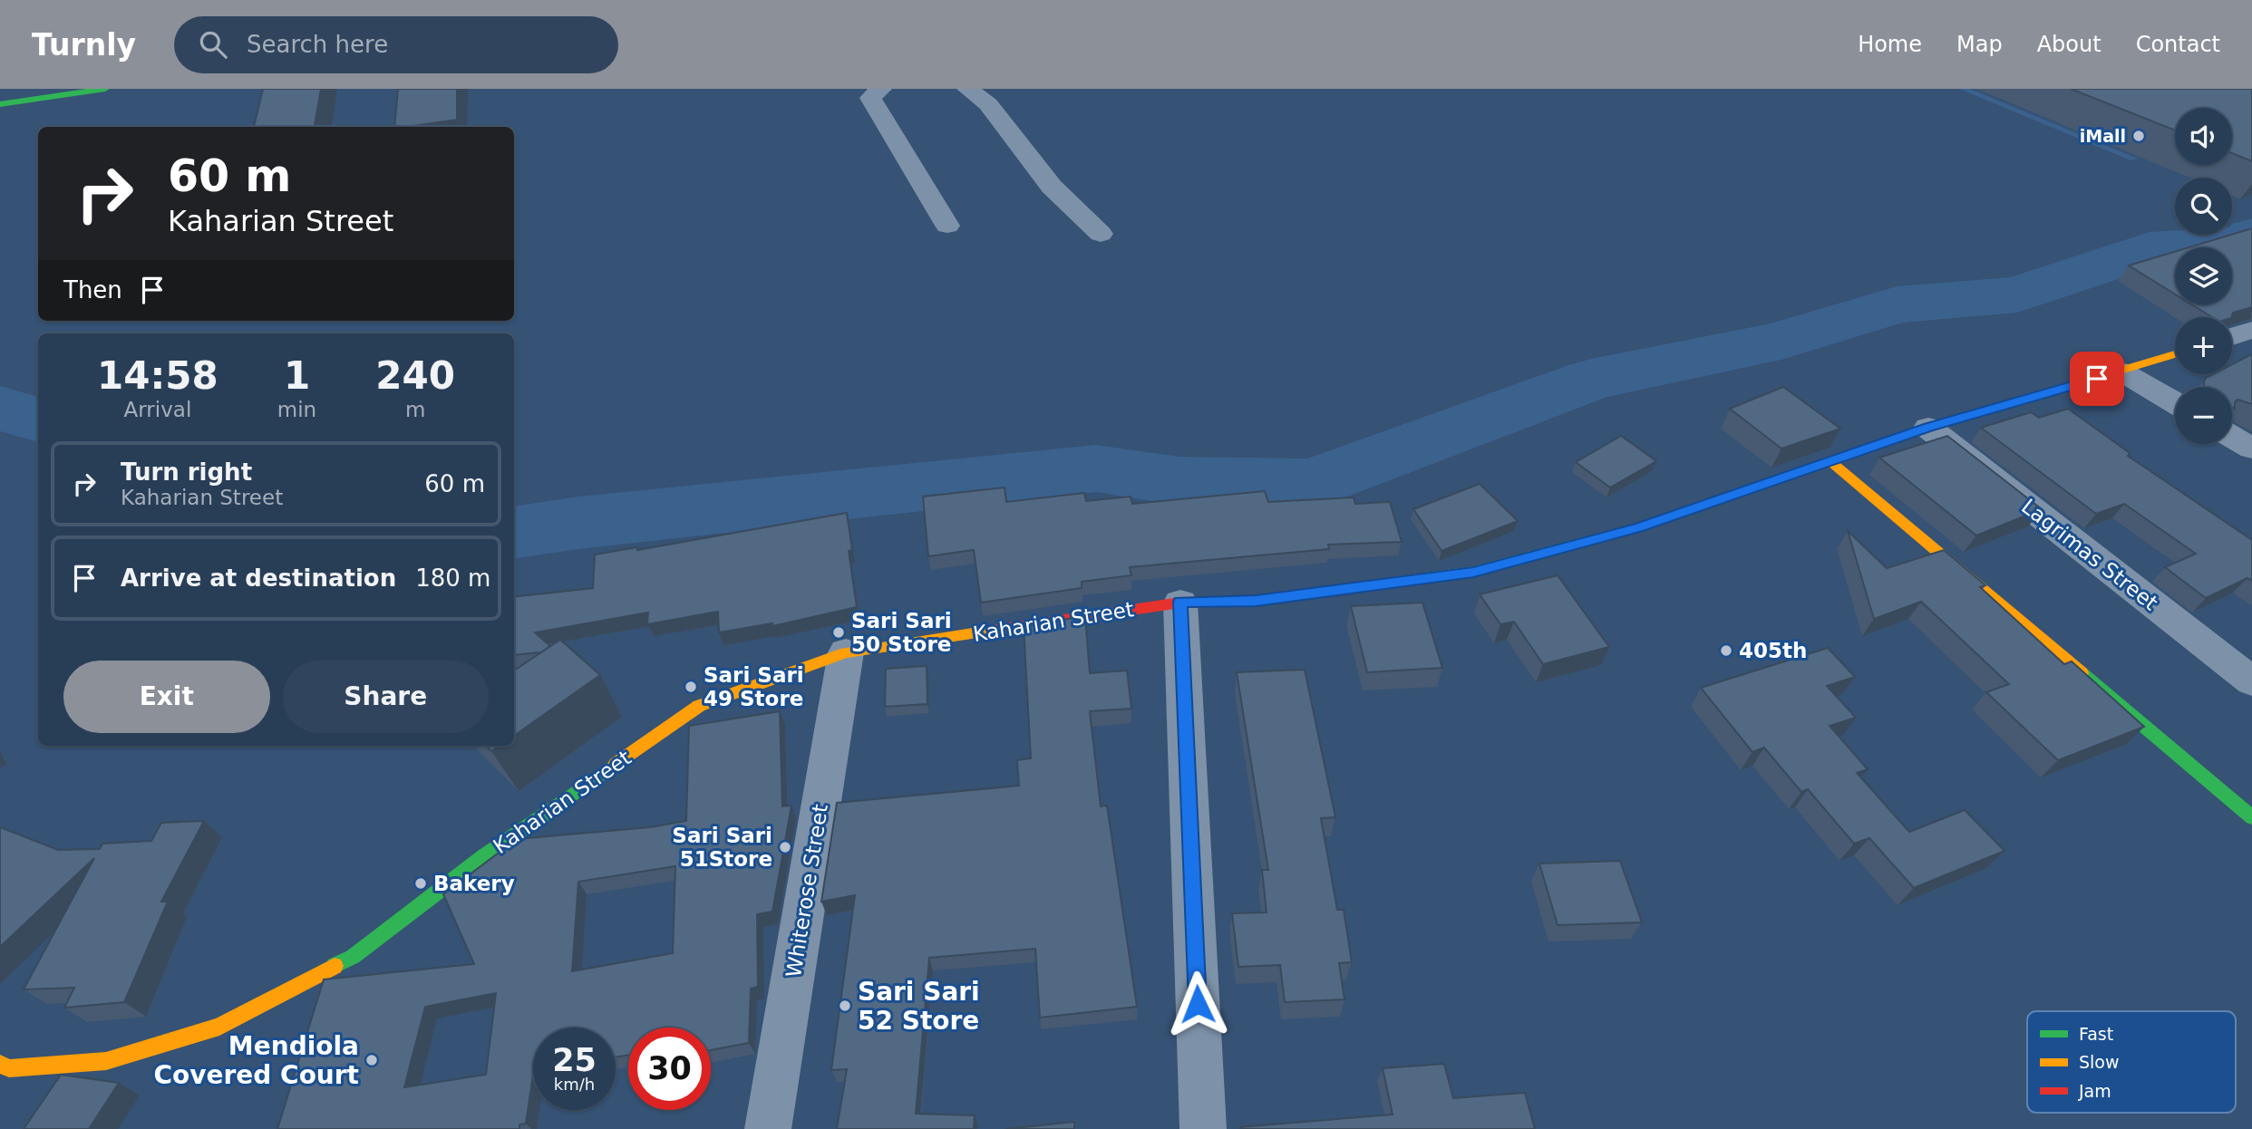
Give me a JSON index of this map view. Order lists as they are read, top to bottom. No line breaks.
{"streets":{"street":["Lagrimas Street","Kaharian Street","Whiterose Street"]},"crossings":[["Lagrimas Street","Kaharian Street"],["Kaharian Street","Whiterose Street"]],"places":["iMall","Sari Sari 50 Store","405th","Sari Sari 49 Store","Sari Sari 51Store","Bakery","Sari Sari 52 Store","Mendiola Covered Court"],"legend":["Fast","Slow","Jam"],"page":{"header":"Turnly","search":"Search here","nav":["Home","Map","About","Contact"],"map_buttons":["+","−"],"turn":["60 m","Kaharian Street"],"then":"Then","eta":["14:58","Arrival","1","min","240","m"],"list":[{"name":"Turn right","note":"Kaharian Street","value":"60 m"},{"name":"Arrive at destination","value":"180 m"}],"buttons":["Exit","Share"],"speed":"25 km/h","limit":"30"}}
